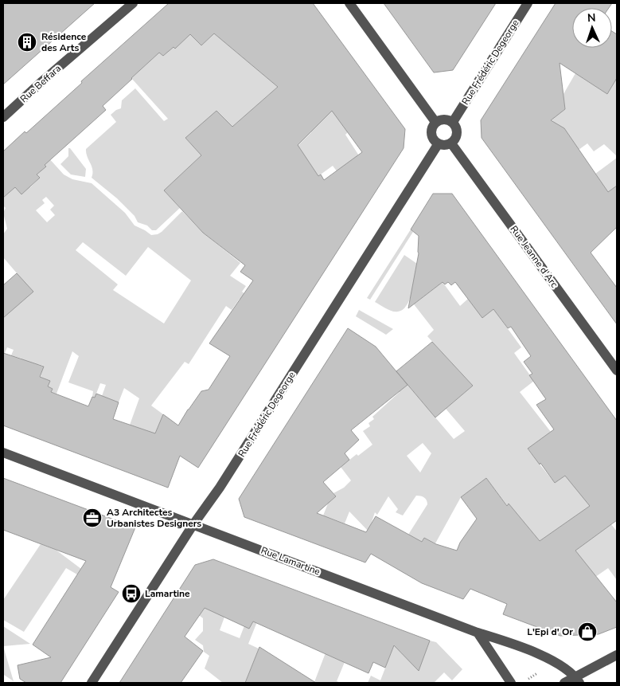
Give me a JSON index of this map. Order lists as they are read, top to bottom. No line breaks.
{"streets":{"street":["Rue Frédéric Degeorge","Rue Beffara","Rue Jeanne d'Arc","Rue Lamartine"]},"crossings":[["Rue Frédéric Degeorge","Rue Jeanne d'Arc"],["Rue Frédéric Degeorge","Rue Lamartine"]],"places":{"building":["Résidence des Arts"],"office":["A3 Architectes Urbanistes Designers"],"bus stop":["Lamartine"],"shop":["L'Epi d' Or"]},"north":"top"}
